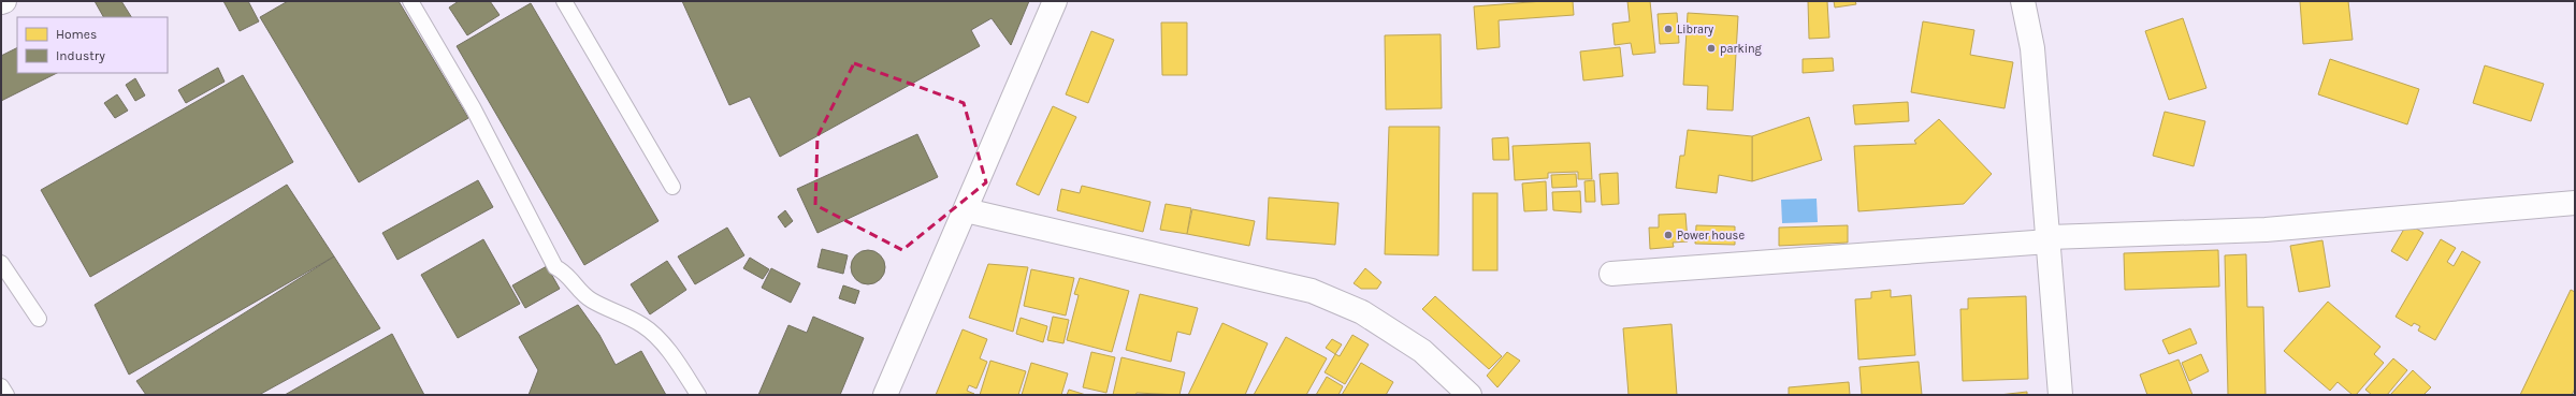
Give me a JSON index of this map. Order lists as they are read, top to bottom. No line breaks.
{"places":["Library","parking","Power house"],"legend":["Homes","Industry"]}
